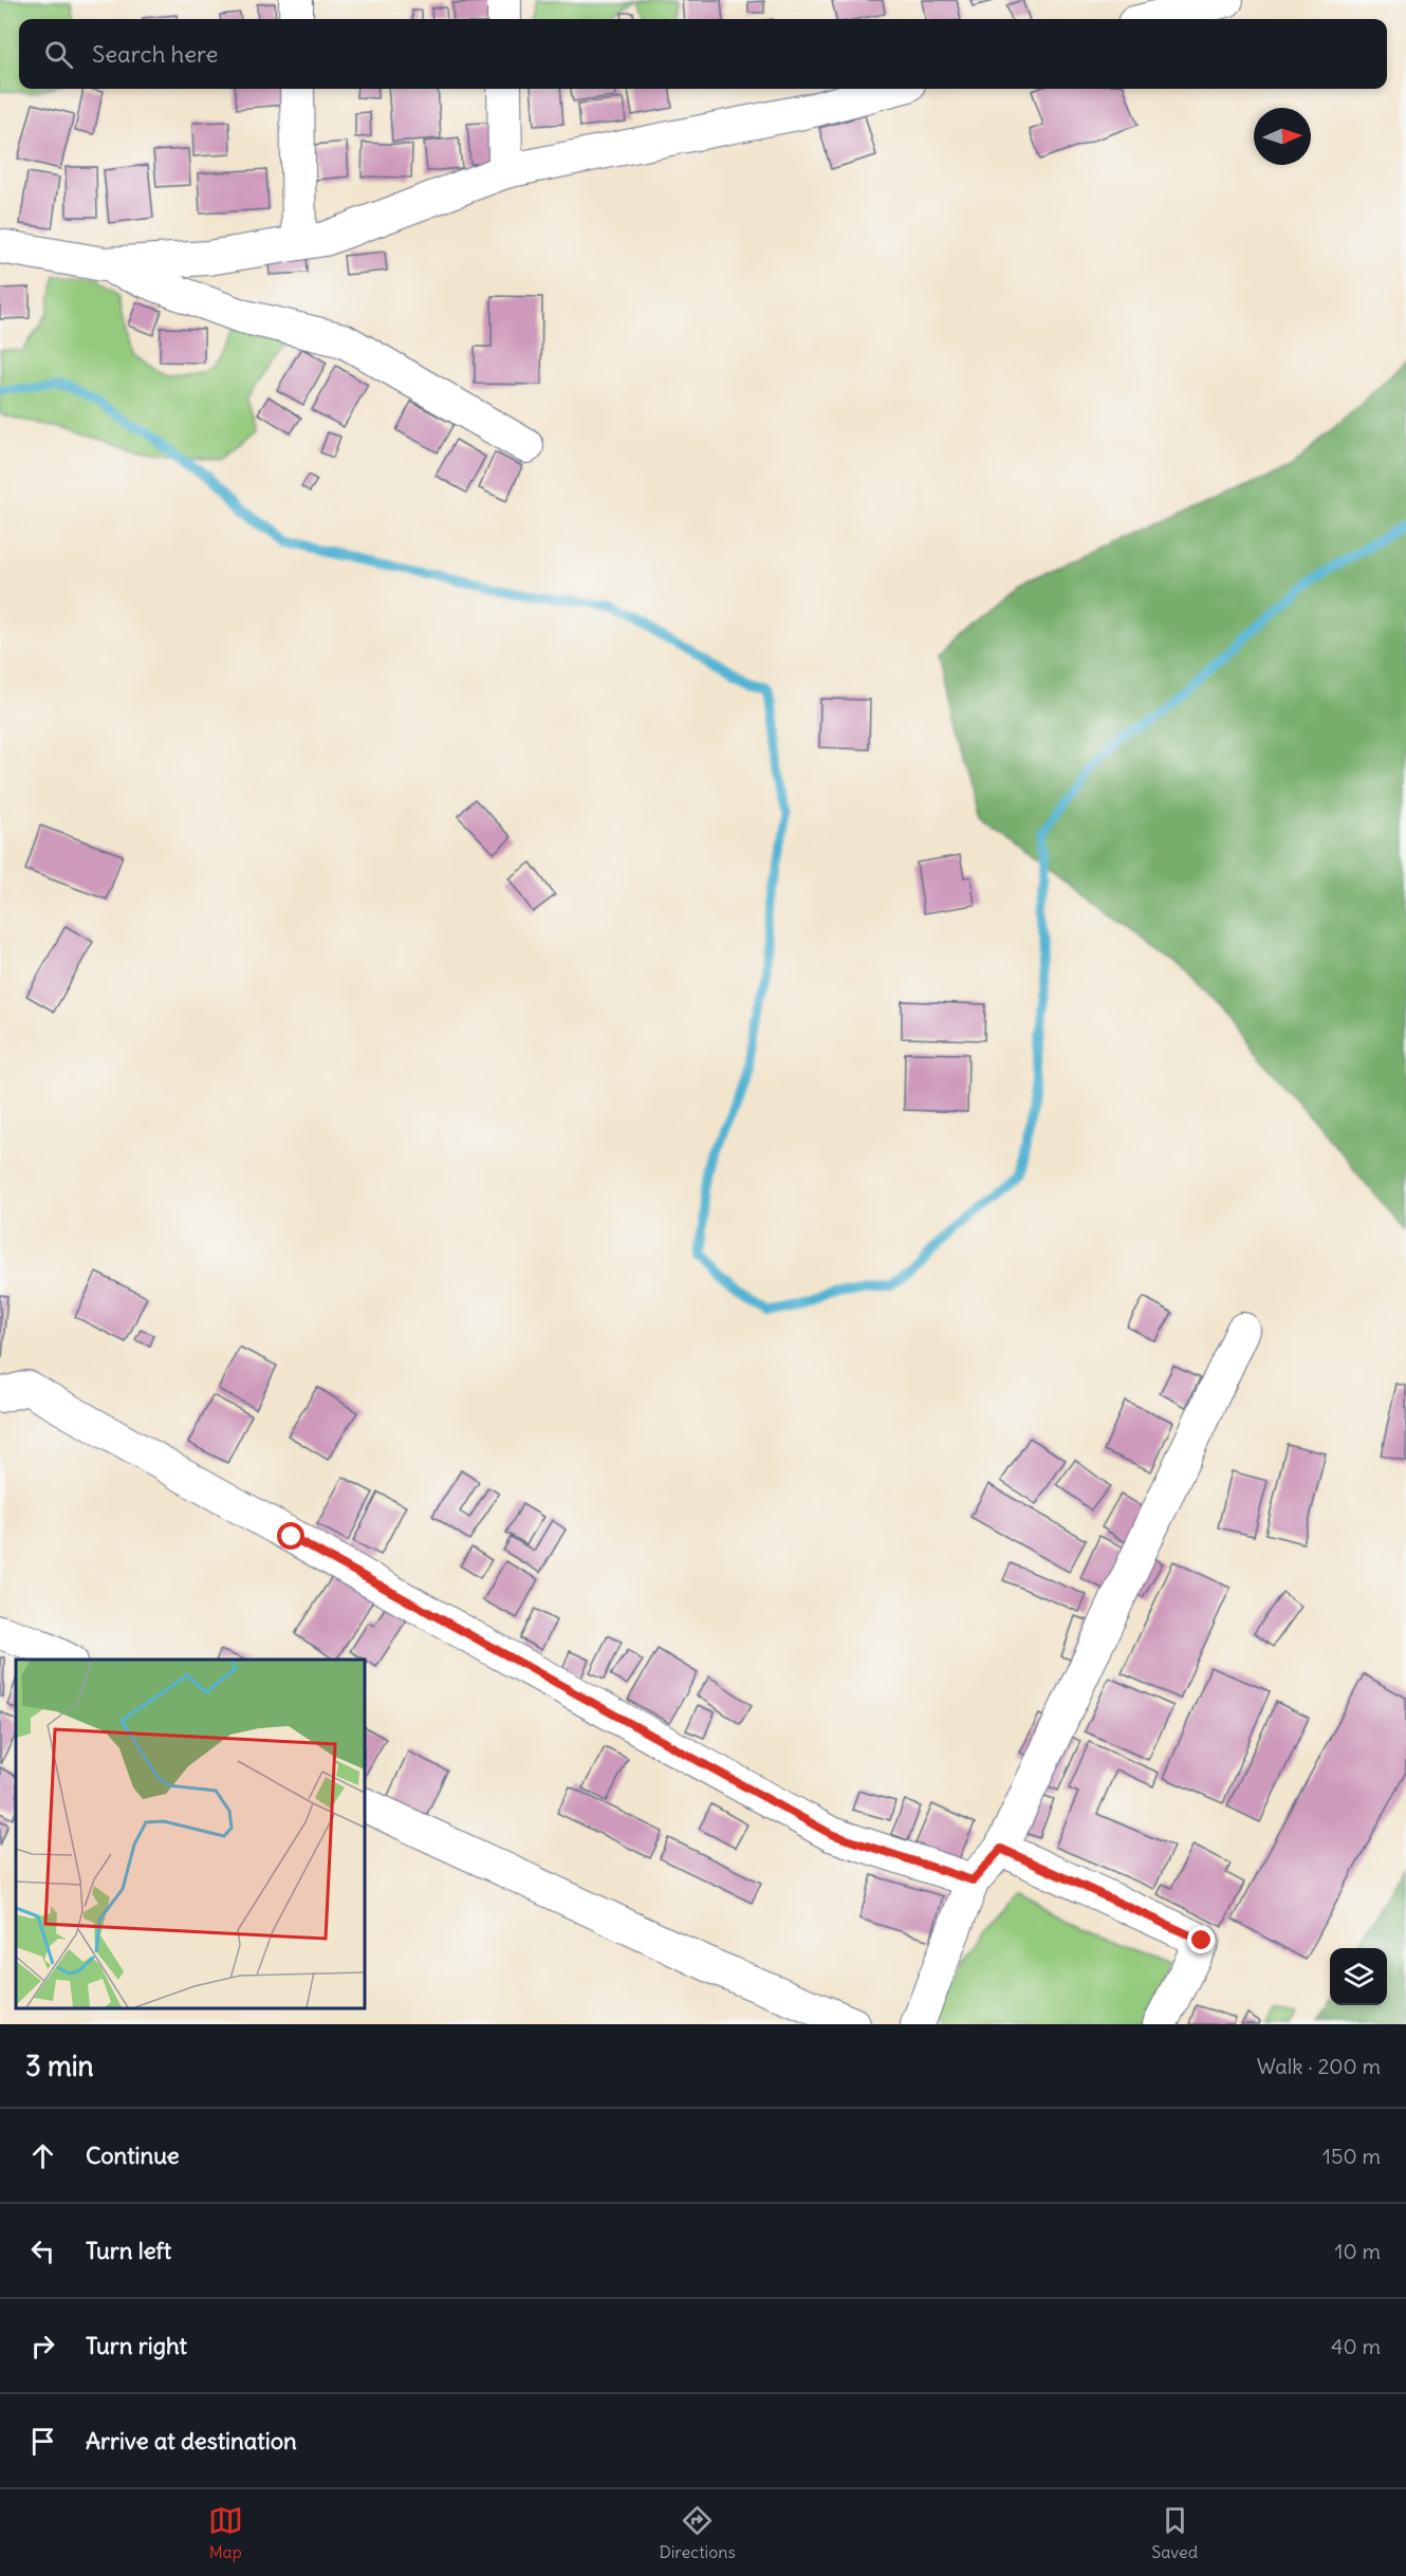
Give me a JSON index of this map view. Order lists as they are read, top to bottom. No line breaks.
{"north":"right","page":{"search":"Search here","heading":["3 min","Walk · 200 m"],"list":[["Continue","150 m"],["Turn left","10 m"],["Turn right","40 m"],"Arrive at destination"],"nav":["Map","Directions","Saved"]}}
